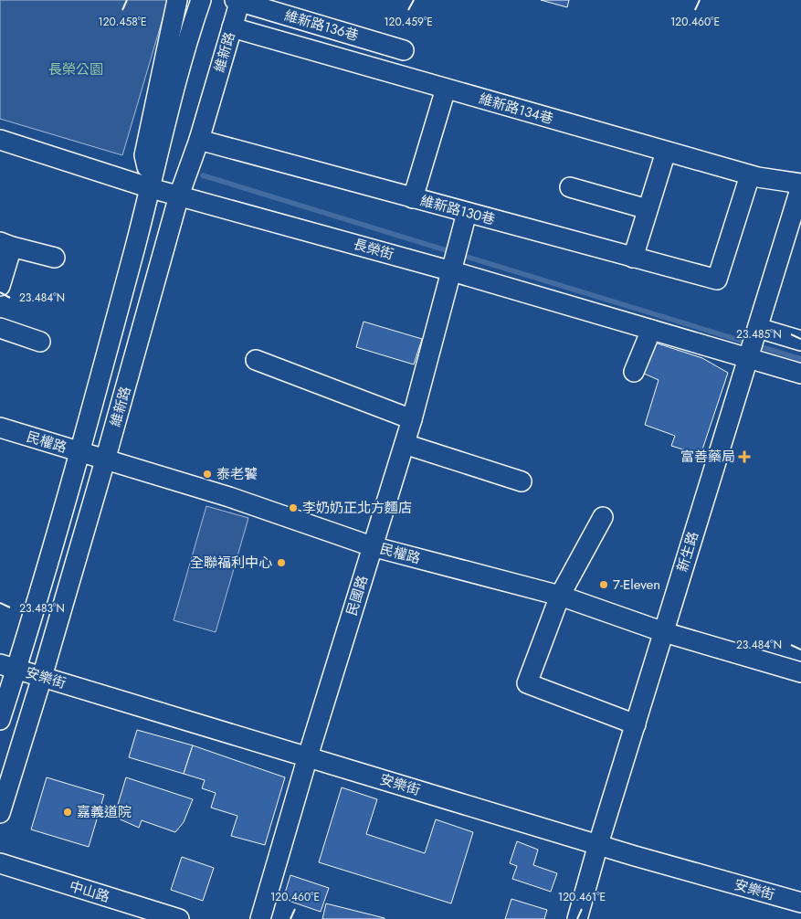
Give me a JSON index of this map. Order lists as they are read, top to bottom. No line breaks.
{"streets":{"street":["維新路136巷","維新路","維新路134巷","維新路130巷","長榮街","民權路","新生路","民國路","安樂街","中山路"]},"crossings":[["維新路136巷","維新路"],["維新路","維新路134巷"],["維新路","維新路130巷"],["維新路","長榮街"],["維新路","民權路"],["維新路","安樂街"],["維新路134巷","維新路130巷"],["維新路134巷","新生路"],["維新路130巷","民國路"],["長榮街","新生路"],["長榮街","民國路"],["民權路","新生路"],["民權路","民國路"],["新生路","安樂街"],["民國路","安樂街"]],"parks":["長榮公園"],"places":{"health":["富善藥局"],"other":["泰老饕","李奶奶正北方麵店","全聯福利中心","7-Eleven","嘉義道院"]},"coordinates":["120.460°E","120.458°E","120.459°E","23.484°N","23.485°N","23.483°N","120.461°E"]}
